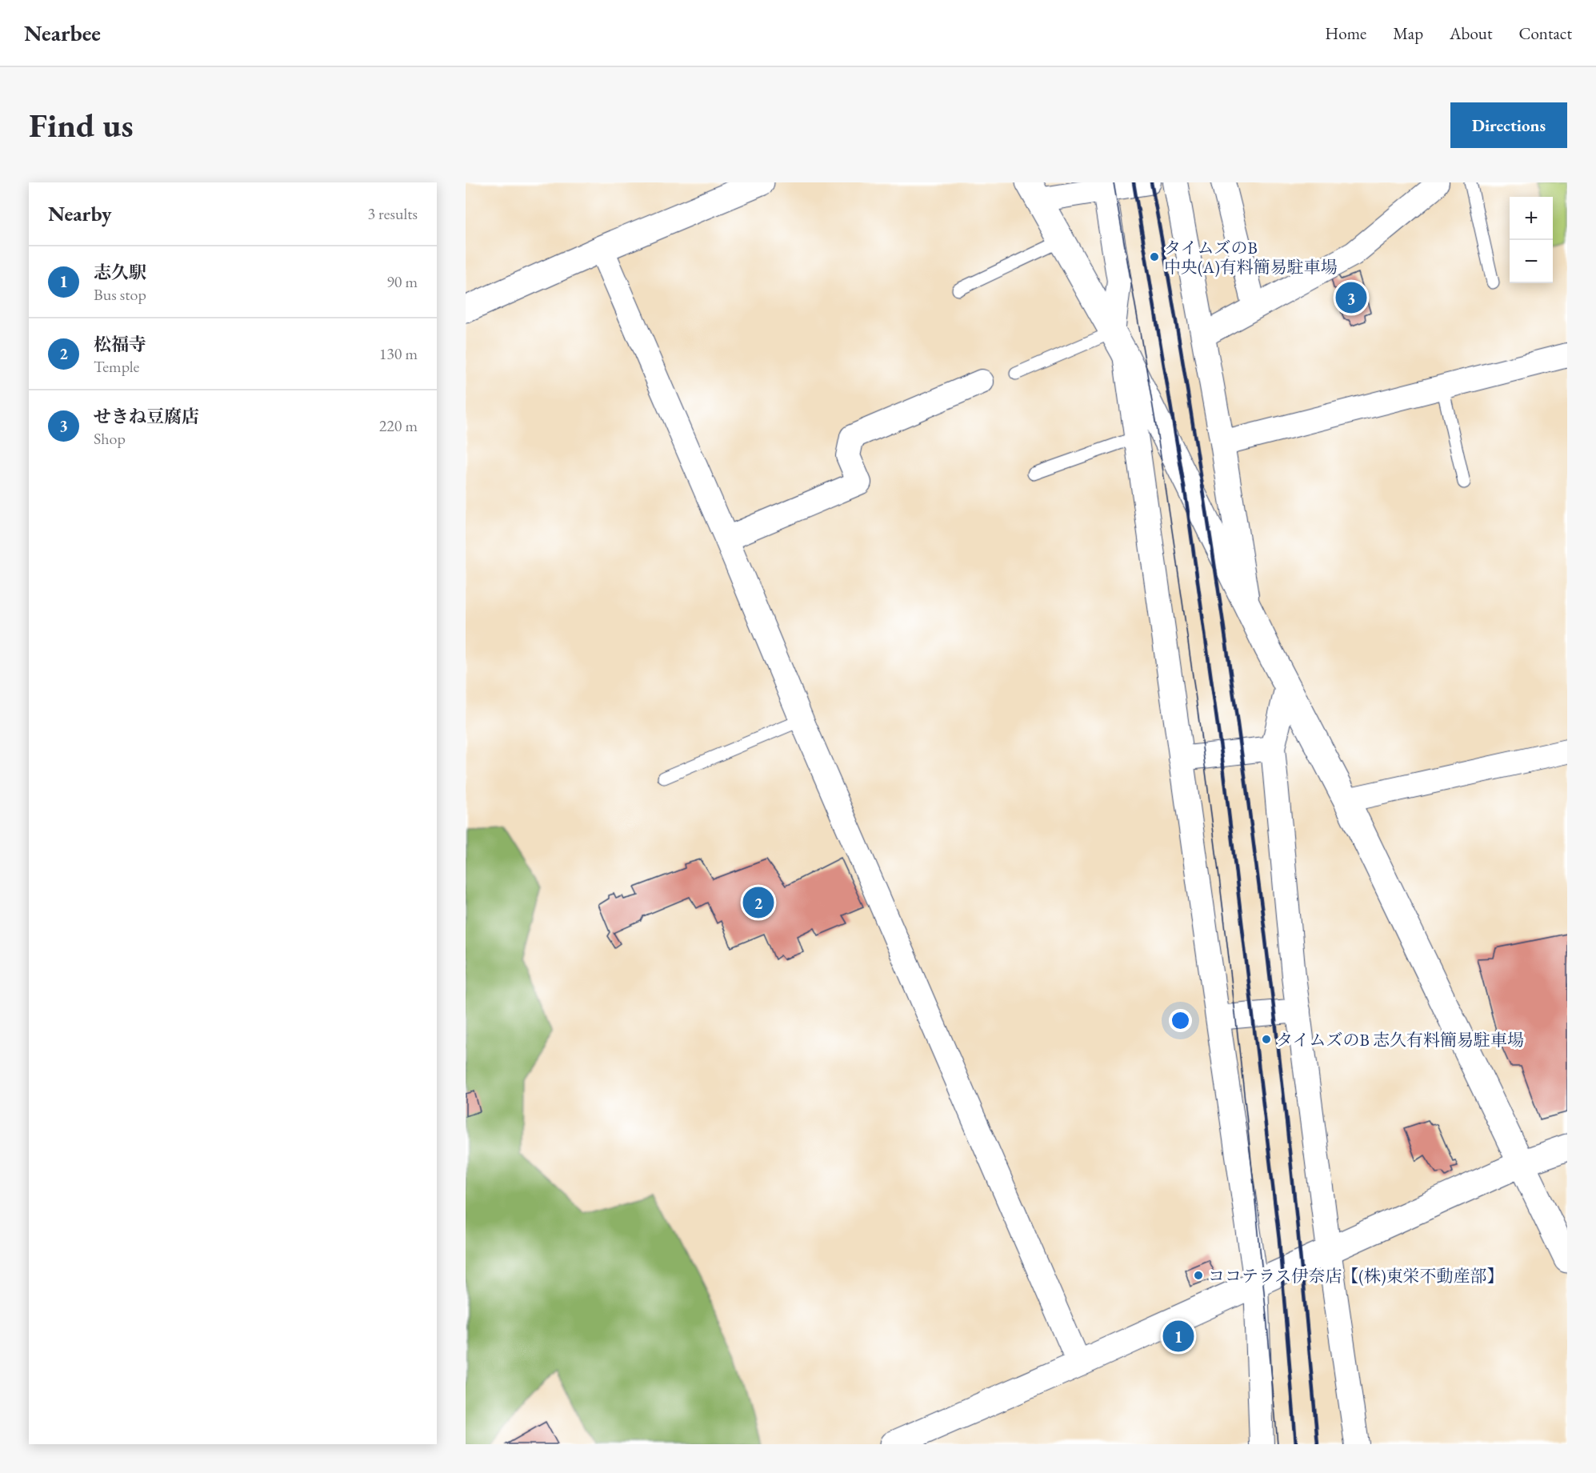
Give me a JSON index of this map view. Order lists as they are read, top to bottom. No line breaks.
{"places":["タイムズのB 中央(A)有料簡易駐車場","タイムズのB 志久有料簡易駐車場","ココテラス伊奈店【(株)東栄不動産部】"],"page":{"header":"Nearbee","nav":["Home","Map","About","Contact"],"buttons":"Directions","title":"Find us","heading":["Nearby","3 results"],"map_buttons":["+","−"],"list":[{"mark":"1","name":"志久駅","note":"Bus stop","value":"90 m"},{"mark":"2","name":"松福寺","note":"Temple","value":"130 m"},{"mark":"3","name":"せきね豆腐店","note":"Shop","value":"220 m"}],"pins":["3","2","1"]}}
